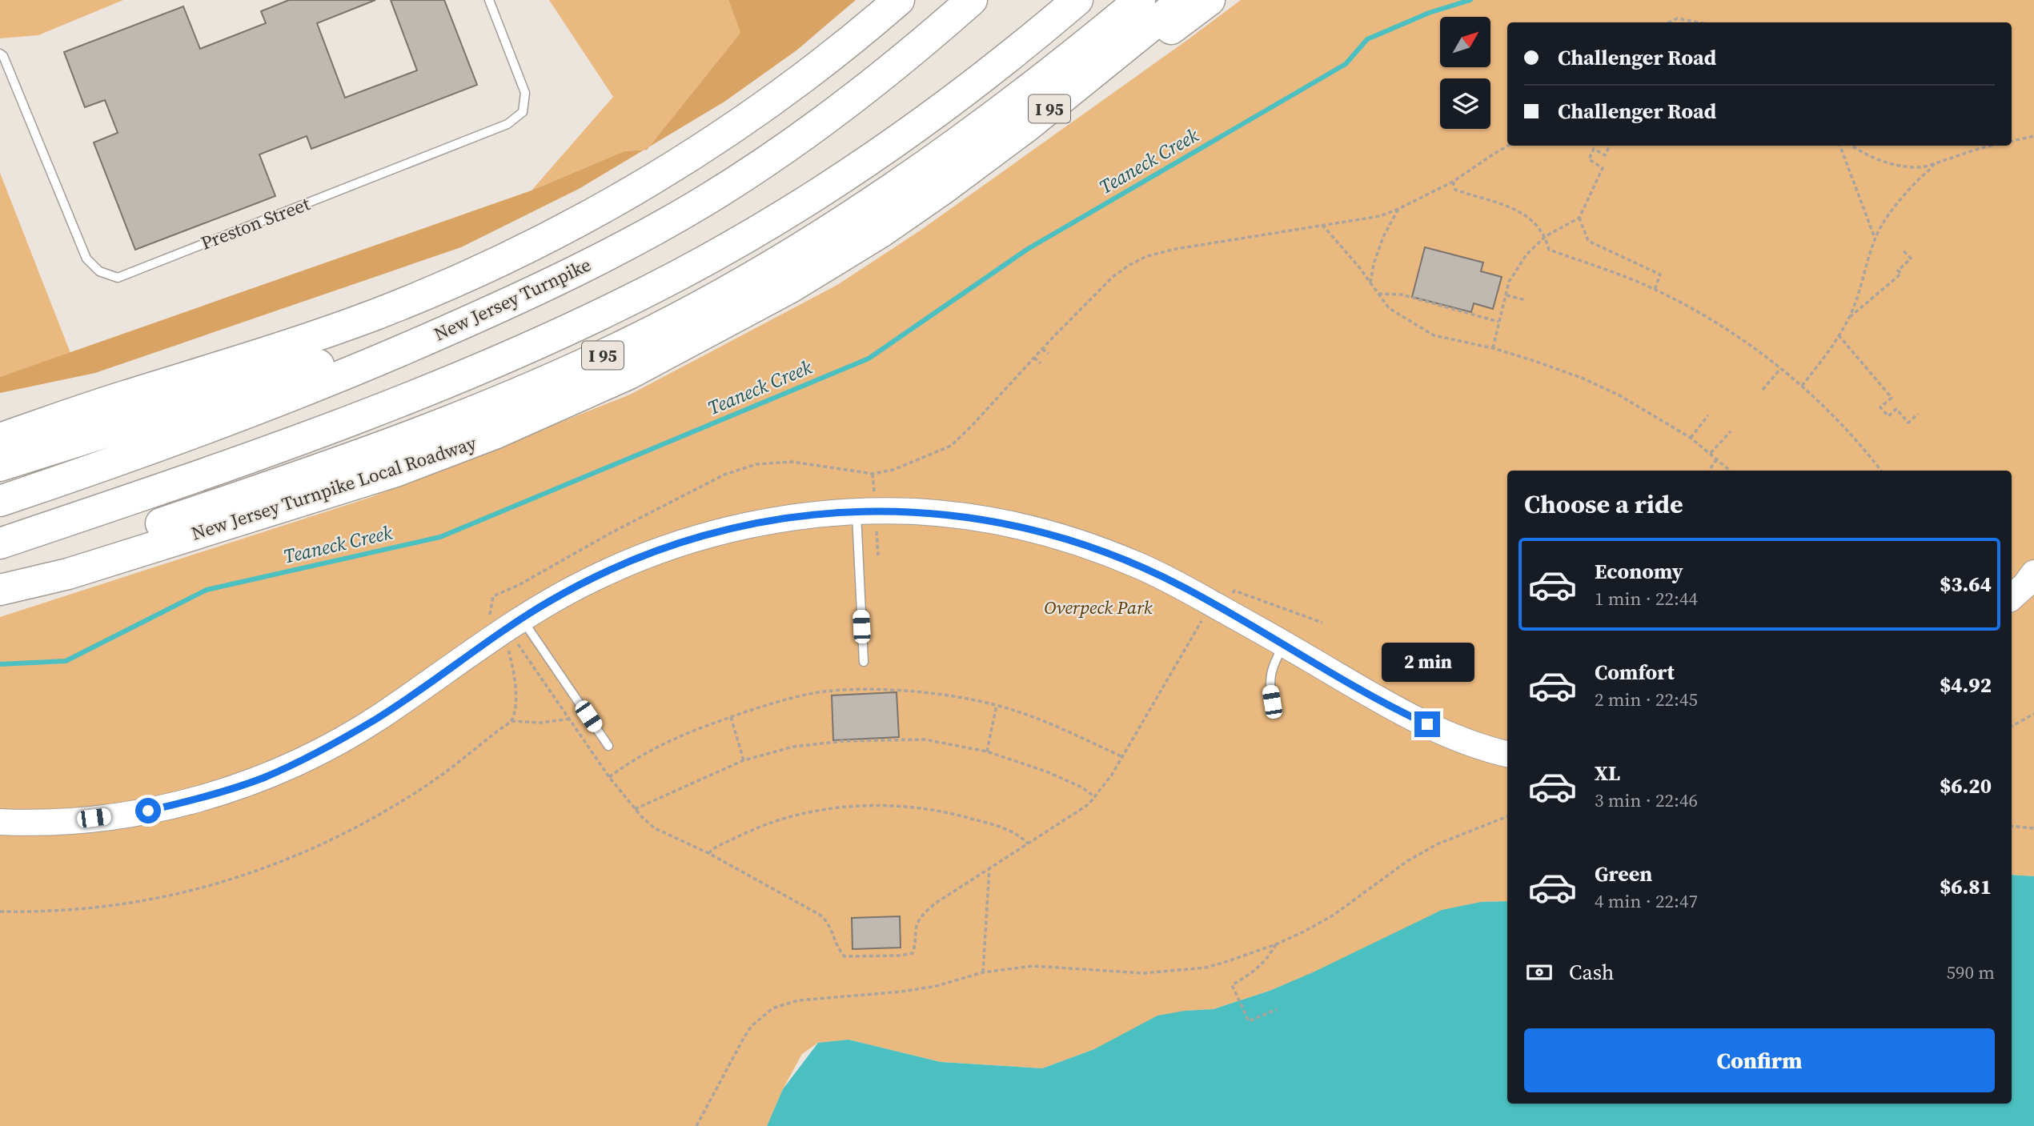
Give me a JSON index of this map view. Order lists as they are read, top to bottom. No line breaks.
{"streets":{"highway":["I 95","New Jersey Turnpike","New Jersey Turnpike Local Roadway"],"lane":["Preston Street"]},"water":["Teaneck Creek"],"parks":["Overpeck Park"],"north":"top right","page":{"banner":["Challenger Road","Challenger Road"],"heading":"Choose a ride","list":[{"name":"Economy","note":"1 min · 22:44","value":"$3.64"},{"name":"Comfort","note":"2 min · 22:45","value":"$4.92"},{"name":"XL","note":"3 min · 22:46","value":"$6.20"},{"name":"Green","note":"4 min · 22:47","value":"$6.81"}],"bubble":"2 min","pay":["Cash","590 m"],"buttons":"Confirm"}}
